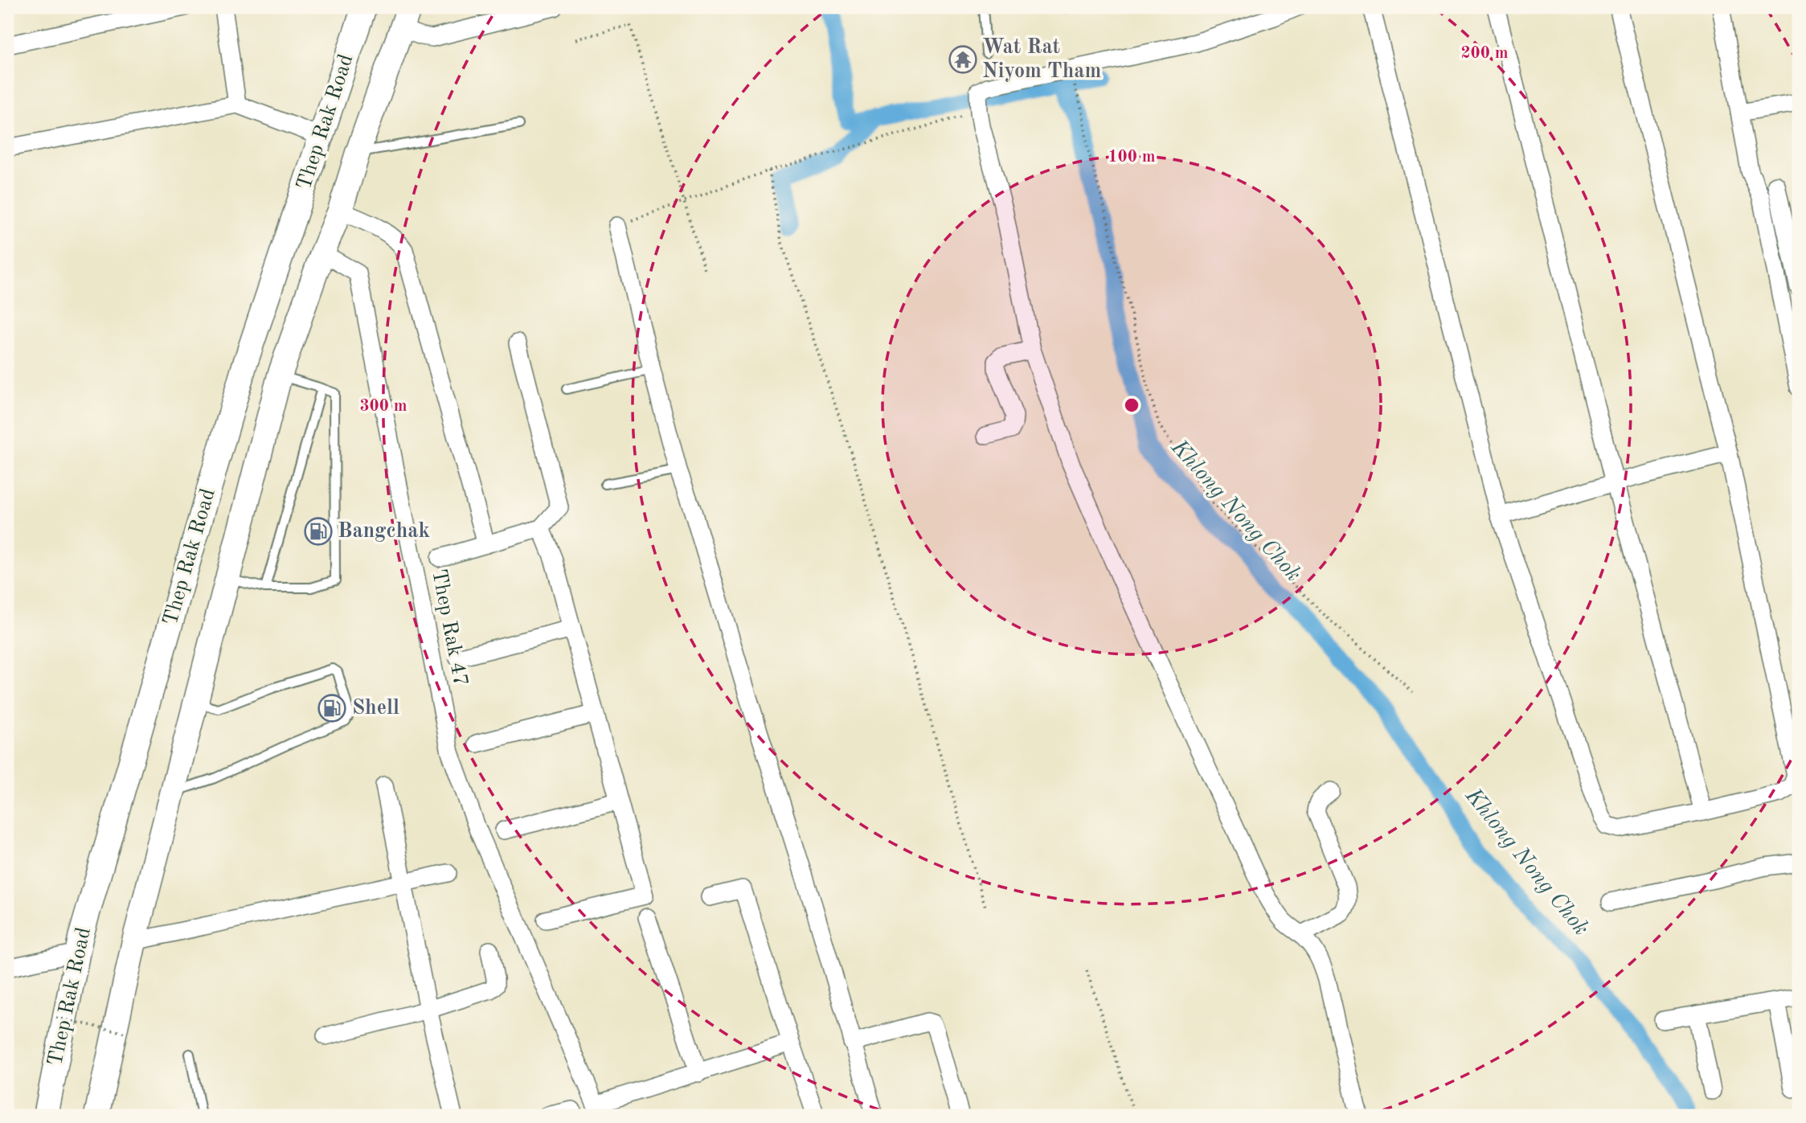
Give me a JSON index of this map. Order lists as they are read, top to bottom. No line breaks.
{"streets":{"main road":["Thep Rak Road"],"street":["Thep Rak 47"]},"crossings":[["Thep Rak Road","Thep Rak 47"]],"water":["Khlong Nong Chok"],"places":{"temple":["Wat Rat Niyom Tham"],"fuel station":["Bangchak","Shell"]},"rings":["200 m","100 m","300 m"]}
